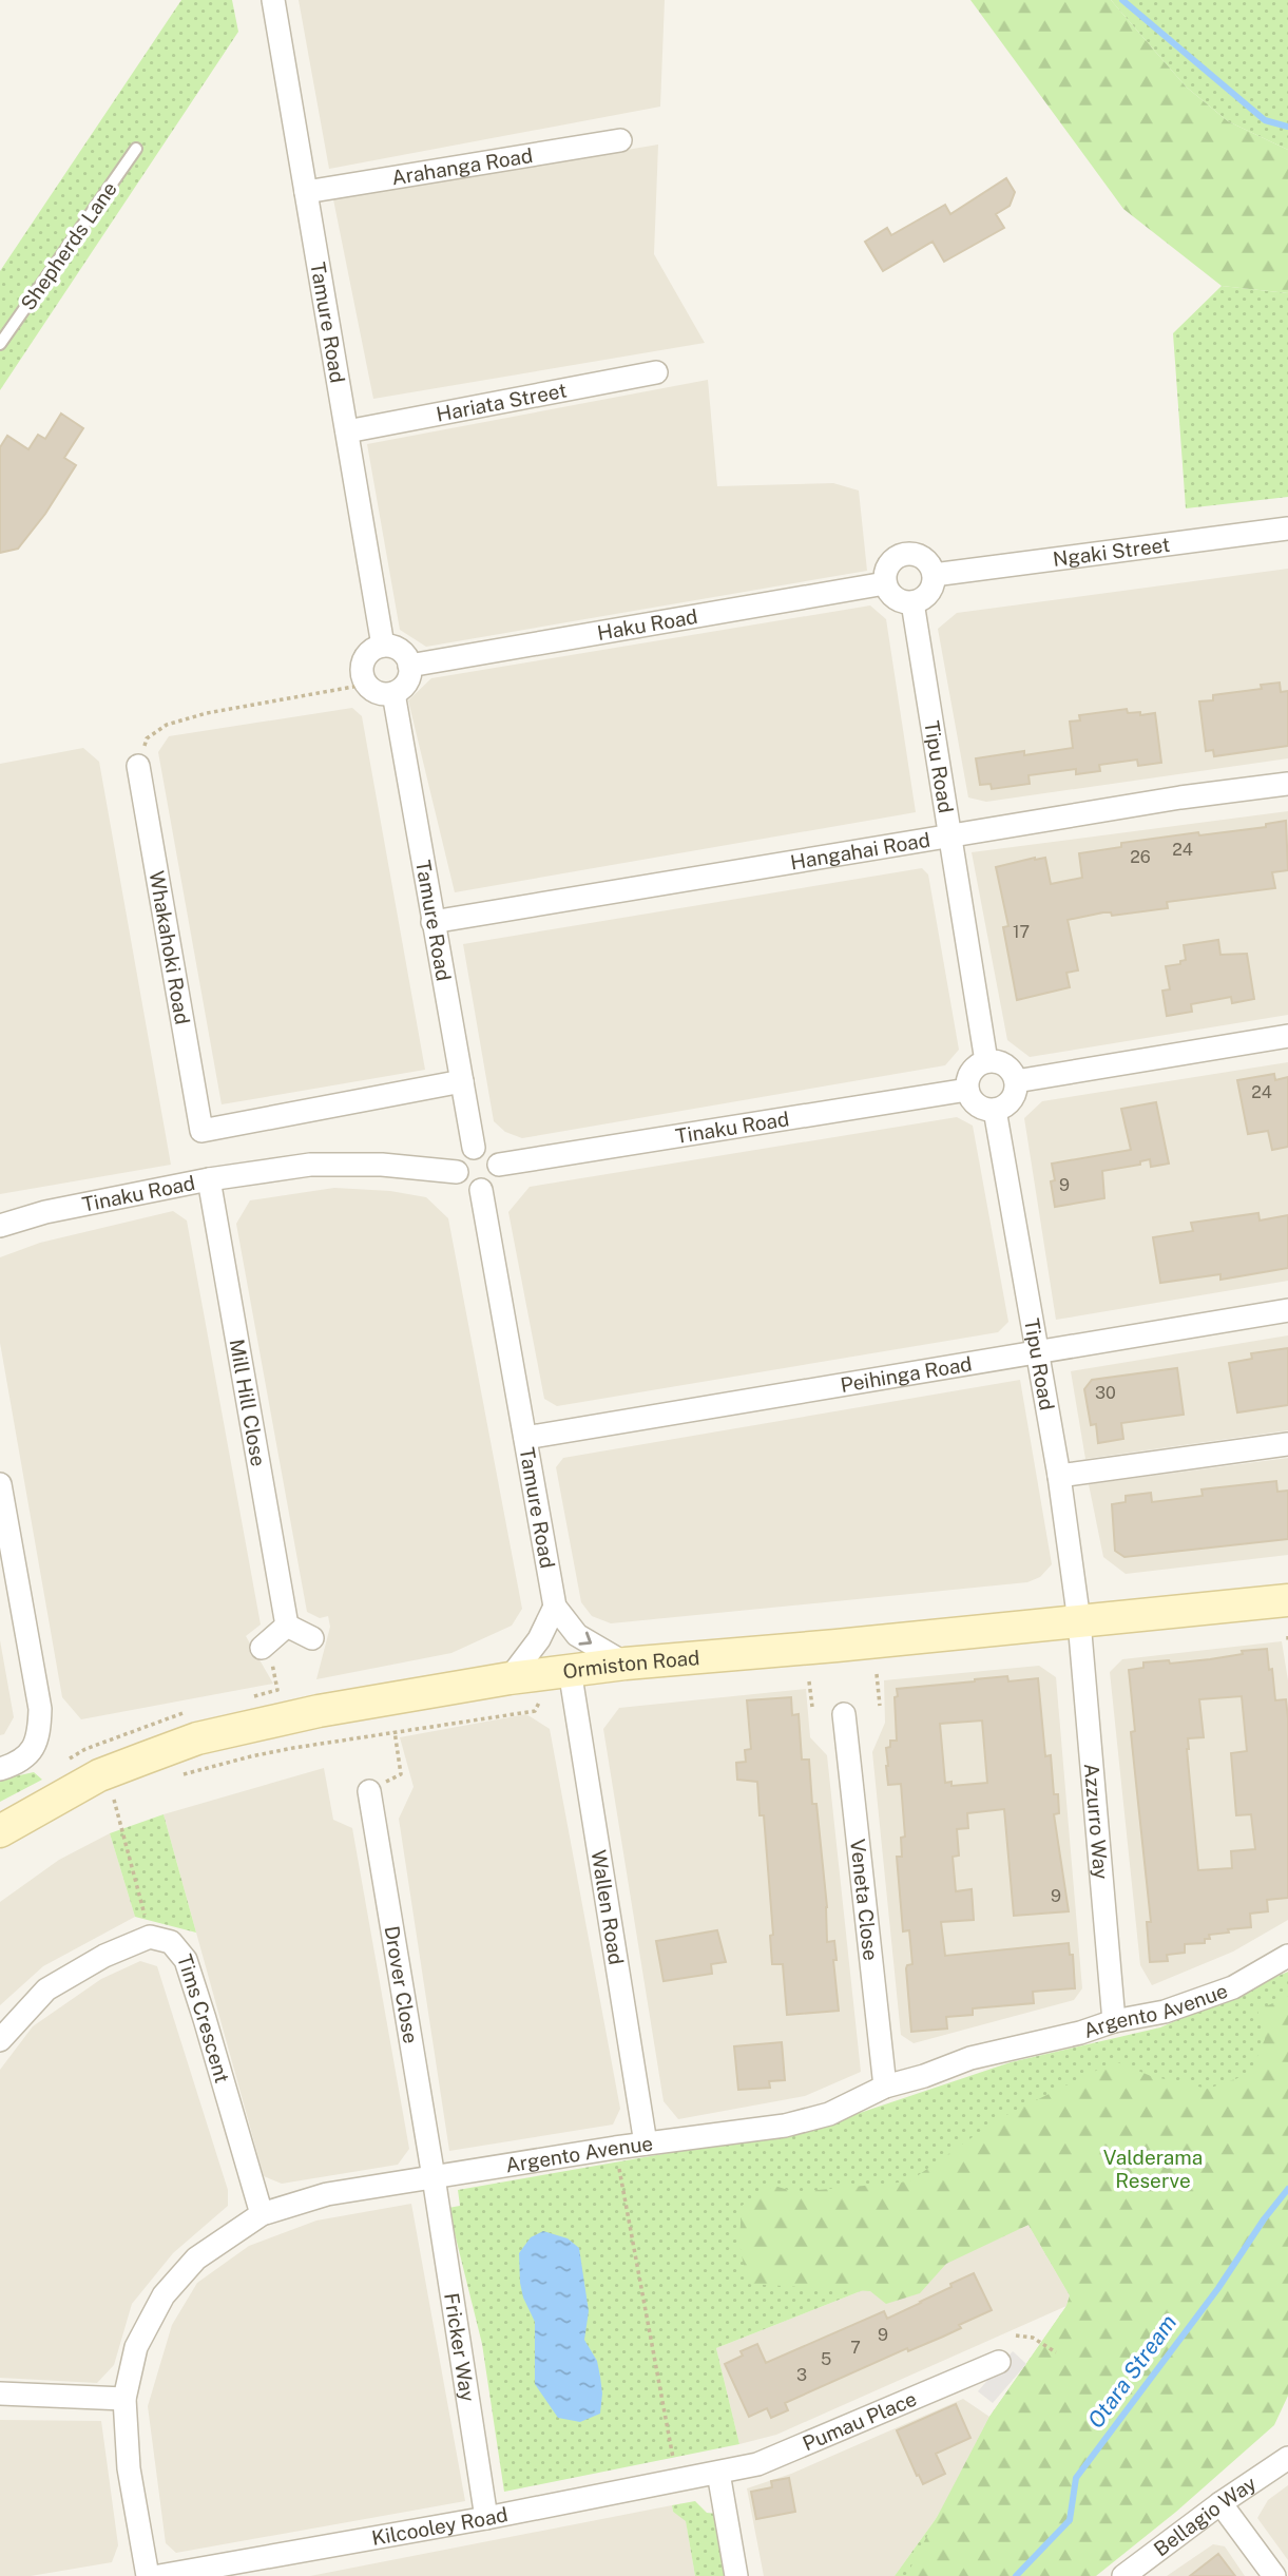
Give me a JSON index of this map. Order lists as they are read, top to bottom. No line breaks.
{"streets":{"main road":["Ormiston Road"],"street":["Arahanga Road","Tamure Road","Hariata Street","Ngaki Street","Haku Road","Tipu Road","Hangahai Road","Whakahoki Road","Tinaku Road","Peihinga Road","Mill Hill Close","Azzurro Way","Veneta Close","Wallen Road","Drover Close","Argento Avenue","Tims Crescent","Fricker Way","Pumau Place","Bellagio Way","Kilcooley Road"],"lane":["Shepherds Lane"]},"crossings":[["Arahanga Road","Tamure Road"],["Tamure Road","Hariata Street"],["Tamure Road","Haku Road"],["Tamure Road","Hangahai Road"],["Tamure Road","Whakahoki Road"],["Tamure Road","Tinaku Road"],["Tamure Road","Peihinga Road"],["Tamure Road","Ormiston Road"],["Ngaki Street","Haku Road"],["Ngaki Street","Tipu Road"],["Haku Road","Tipu Road"],["Tipu Road","Hangahai Road"],["Tipu Road","Tinaku Road"],["Tipu Road","Peihinga Road"],["Tipu Road","Ormiston Road"],["Tipu Road","Azzurro Way"],["Tinaku Road","Mill Hill Close"],["Ormiston Road","Azzurro Way"],["Ormiston Road","Wallen Road"],["Azzurro Way","Argento Avenue"],["Veneta Close","Argento Avenue"],["Wallen Road","Argento Avenue"],["Drover Close","Argento Avenue"],["Drover Close","Fricker Way"],["Argento Avenue","Tims Crescent"],["Argento Avenue","Fricker Way"],["Fricker Way","Kilcooley Road"],["Pumau Place","Kilcooley Road"]],"water":["Otara Stream"],"parks":["Valderama Reserve"],"house_numbers":["24","26","17","24","9","30","9","9","7","5","3"]}
